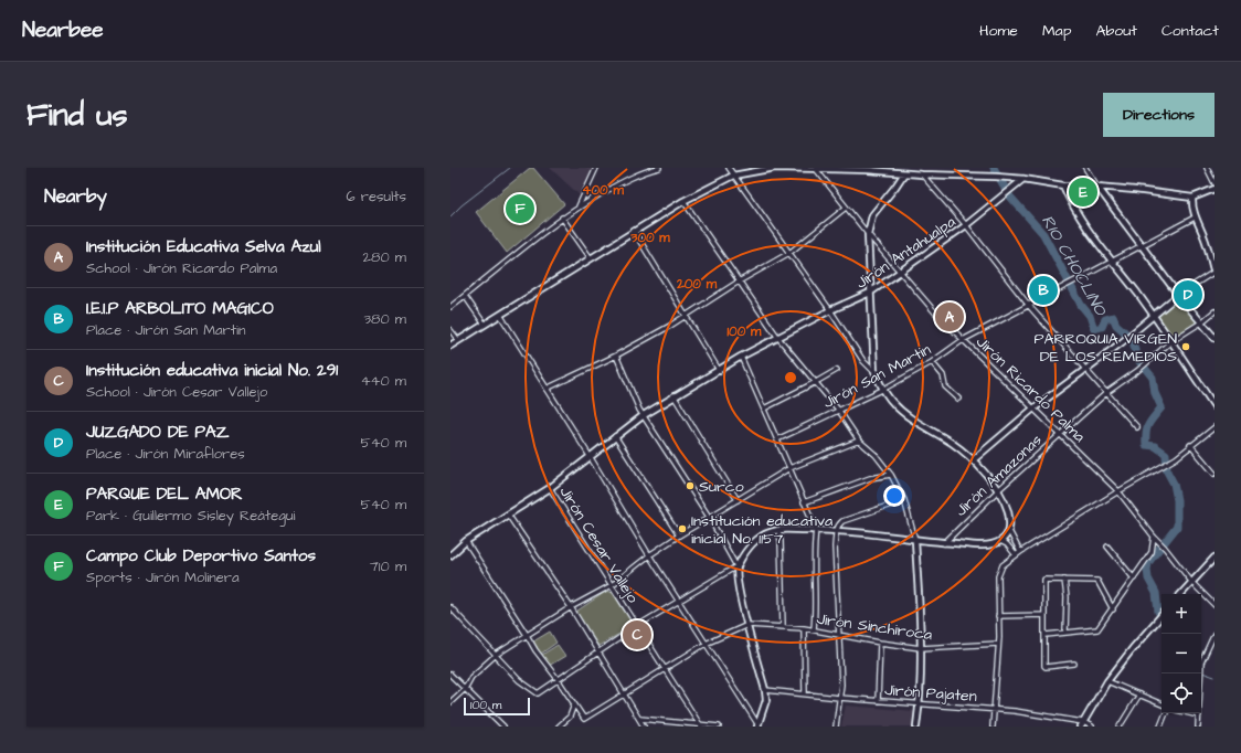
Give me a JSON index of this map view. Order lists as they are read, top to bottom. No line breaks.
{"streets":{"street":["Jirón Antahualpa","Jirón San Martin","Jirón Ricardo Palma","Jirón Amazonas","Jirón Cesar Vallejo","Jirón Sinchiroca","Jirón Pajaten"]},"crossings":[["Jirón Antahualpa","Jirón Ricardo Palma"],["Jirón Antahualpa","Jirón Cesar Vallejo"],["Jirón San Martin","Jirón Ricardo Palma"],["Jirón Ricardo Palma","Jirón Amazonas"]],"water":["RIO CHOCLINO"],"places":["PARROQUIA VIRGEN DE LOS REMEDIOS","Surco","Institución educativa inicial No. 1157"],"scale_bar":"100 m","page":{"header":"Nearbee","nav":["Home","Map","About","Contact"],"buttons":"Directions","title":"Find us","heading":["Nearby","6 results"],"pins":["E","F","B","D","A","C"],"list":[{"mark":"A","name":"Institución Educativa Selva Azul","note":"School · Jirón Ricardo Palma","value":"280 m"},{"mark":"B","name":"I.E.I.P ARBOLITO MAGICO","note":"Place · Jirón San Martin","value":"380 m"},{"mark":"C","name":"Institución educativa inicial No. 291","note":"School · Jirón Cesar Vallejo","value":"440 m"},{"mark":"D","name":"JUZGADO DE PAZ","note":"Place · Jirón Miraflores","value":"540 m"},{"mark":"E","name":"PARQUE DEL AMOR","note":"Park · Guillermo Sisley Reátegui","value":"540 m"},{"mark":"F","name":"Campo Club Deportivo Santos","note":"Sports · Jirón Molinera","value":"710 m"}],"map_buttons":["+","−"],"scale":"100 m"},"rings":["400 m","300 m","200 m","100 m"]}
